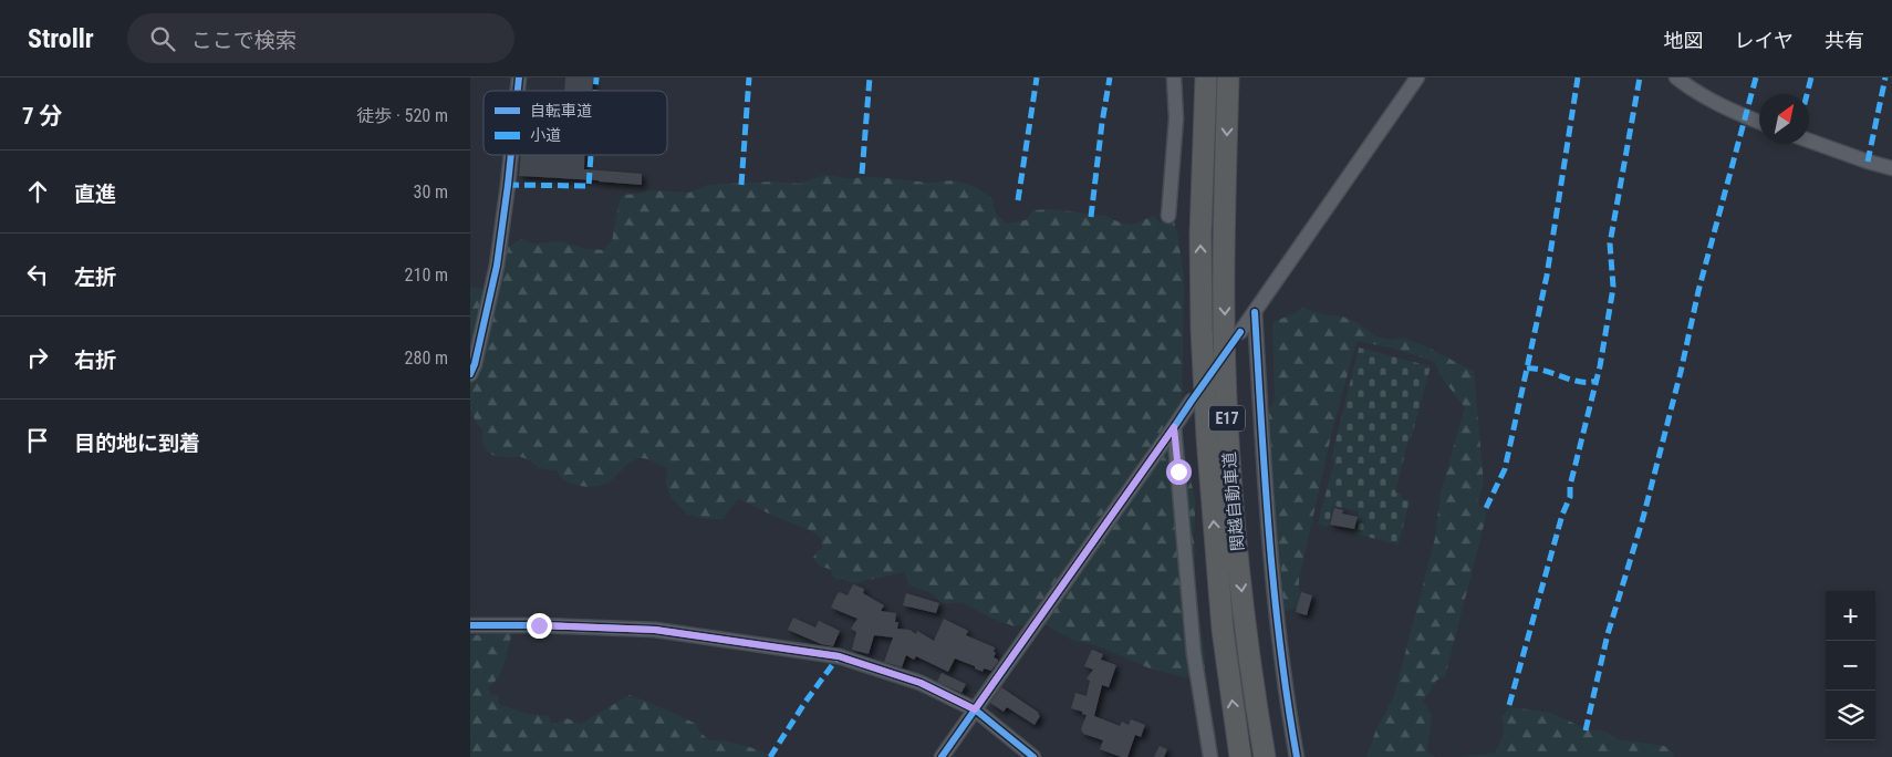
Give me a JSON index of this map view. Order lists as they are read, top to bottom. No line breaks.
{"streets":{"highway":["E17","関越自動車道"]},"legend":["自転車道","小道"],"north":"top right","page":{"header":"Strollr","search":"ここで検索","nav":["地図","レイヤ","共有"],"heading":["7 分","徒歩 · 520 m"],"list":[["直進","30 m"],["左折","210 m"],["右折","280 m"],"目的地に到着"],"map_buttons":["+","−"]}}
